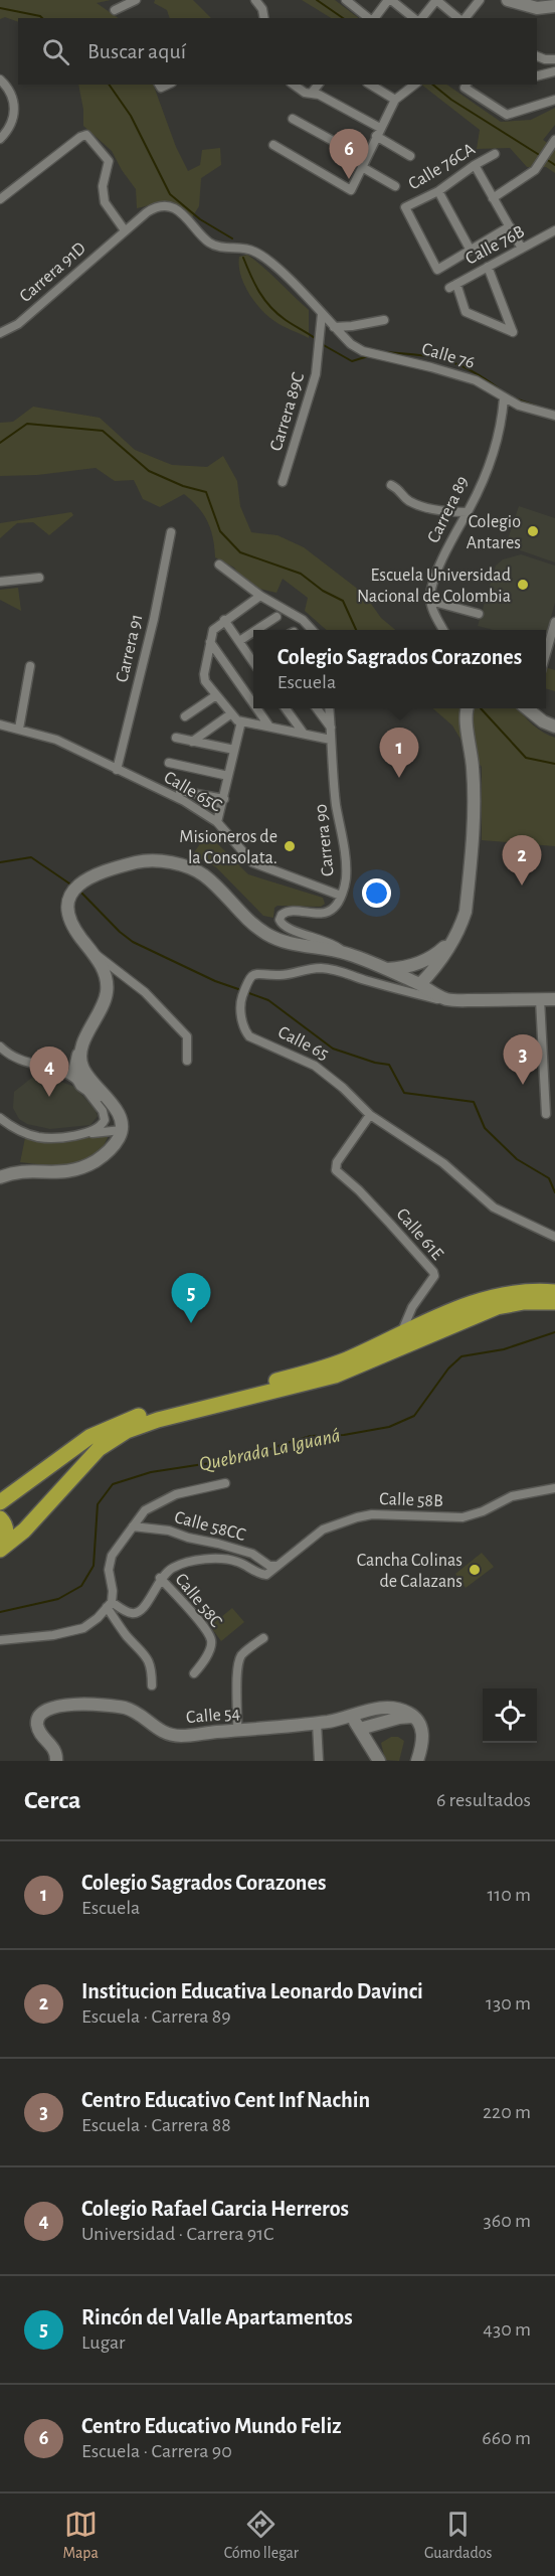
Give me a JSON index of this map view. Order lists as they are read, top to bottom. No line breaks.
{"streets":{"street":["Calle 76CA","Calle 76B","Carrera 91D","Calle 76","Carrera 89C","Carrera 89","Carrera 91","Calle 65C","Carrera 90","Calle 65","Calle 61E","Calle 58B","Calle 58CC","Calle 58C","Calle 54"]},"crossings":[["Calle 76CA","Calle 76B"],["Carrera 91D","Calle 76"],["Calle 76","Carrera 89C"],["Calle 76","Carrera 89"],["Carrera 91","Calle 65C"],["Calle 65C","Carrera 90"],["Calle 65","Calle 61E"],["Calle 58B","Calle 58CC"],["Calle 58B","Calle 58C"],["Calle 58CC","Calle 58C"]],"water":["Quebrada La Iguaná"],"places":["Colegio Antares","Escuela Universidad Nacional de Colombia","Misioneros de la Consolata.","Cancha Colinas de Calazans"],"page":{"search":"Buscar aquí","pins":["6","1","2","3","4","5"],"popup":["Colegio Sagrados Corazones","Escuela"],"heading":["Cerca","6 resultados"],"list":[{"mark":"1","name":"Colegio Sagrados Corazones","note":"Escuela","value":"110 m"},{"mark":"2","name":"Institucion Educativa Leonardo Davinci","note":"Escuela · Carrera 89","value":"130 m"},{"mark":"3","name":"Centro Educativo Cent Inf Nachin","note":"Escuela · Carrera 88","value":"220 m"},{"mark":"4","name":"Colegio Rafael Garcia Herreros","note":"Universidad · Carrera 91C","value":"360 m"},{"mark":"5","name":"Rincón del Valle Apartamentos","note":"Lugar","value":"430 m"},{"mark":"6","name":"Centro Educativo Mundo Feliz","note":"Escuela · Carrera 90","value":"660 m"}],"nav":["Mapa","Cómo llegar","Guardados"]}}
